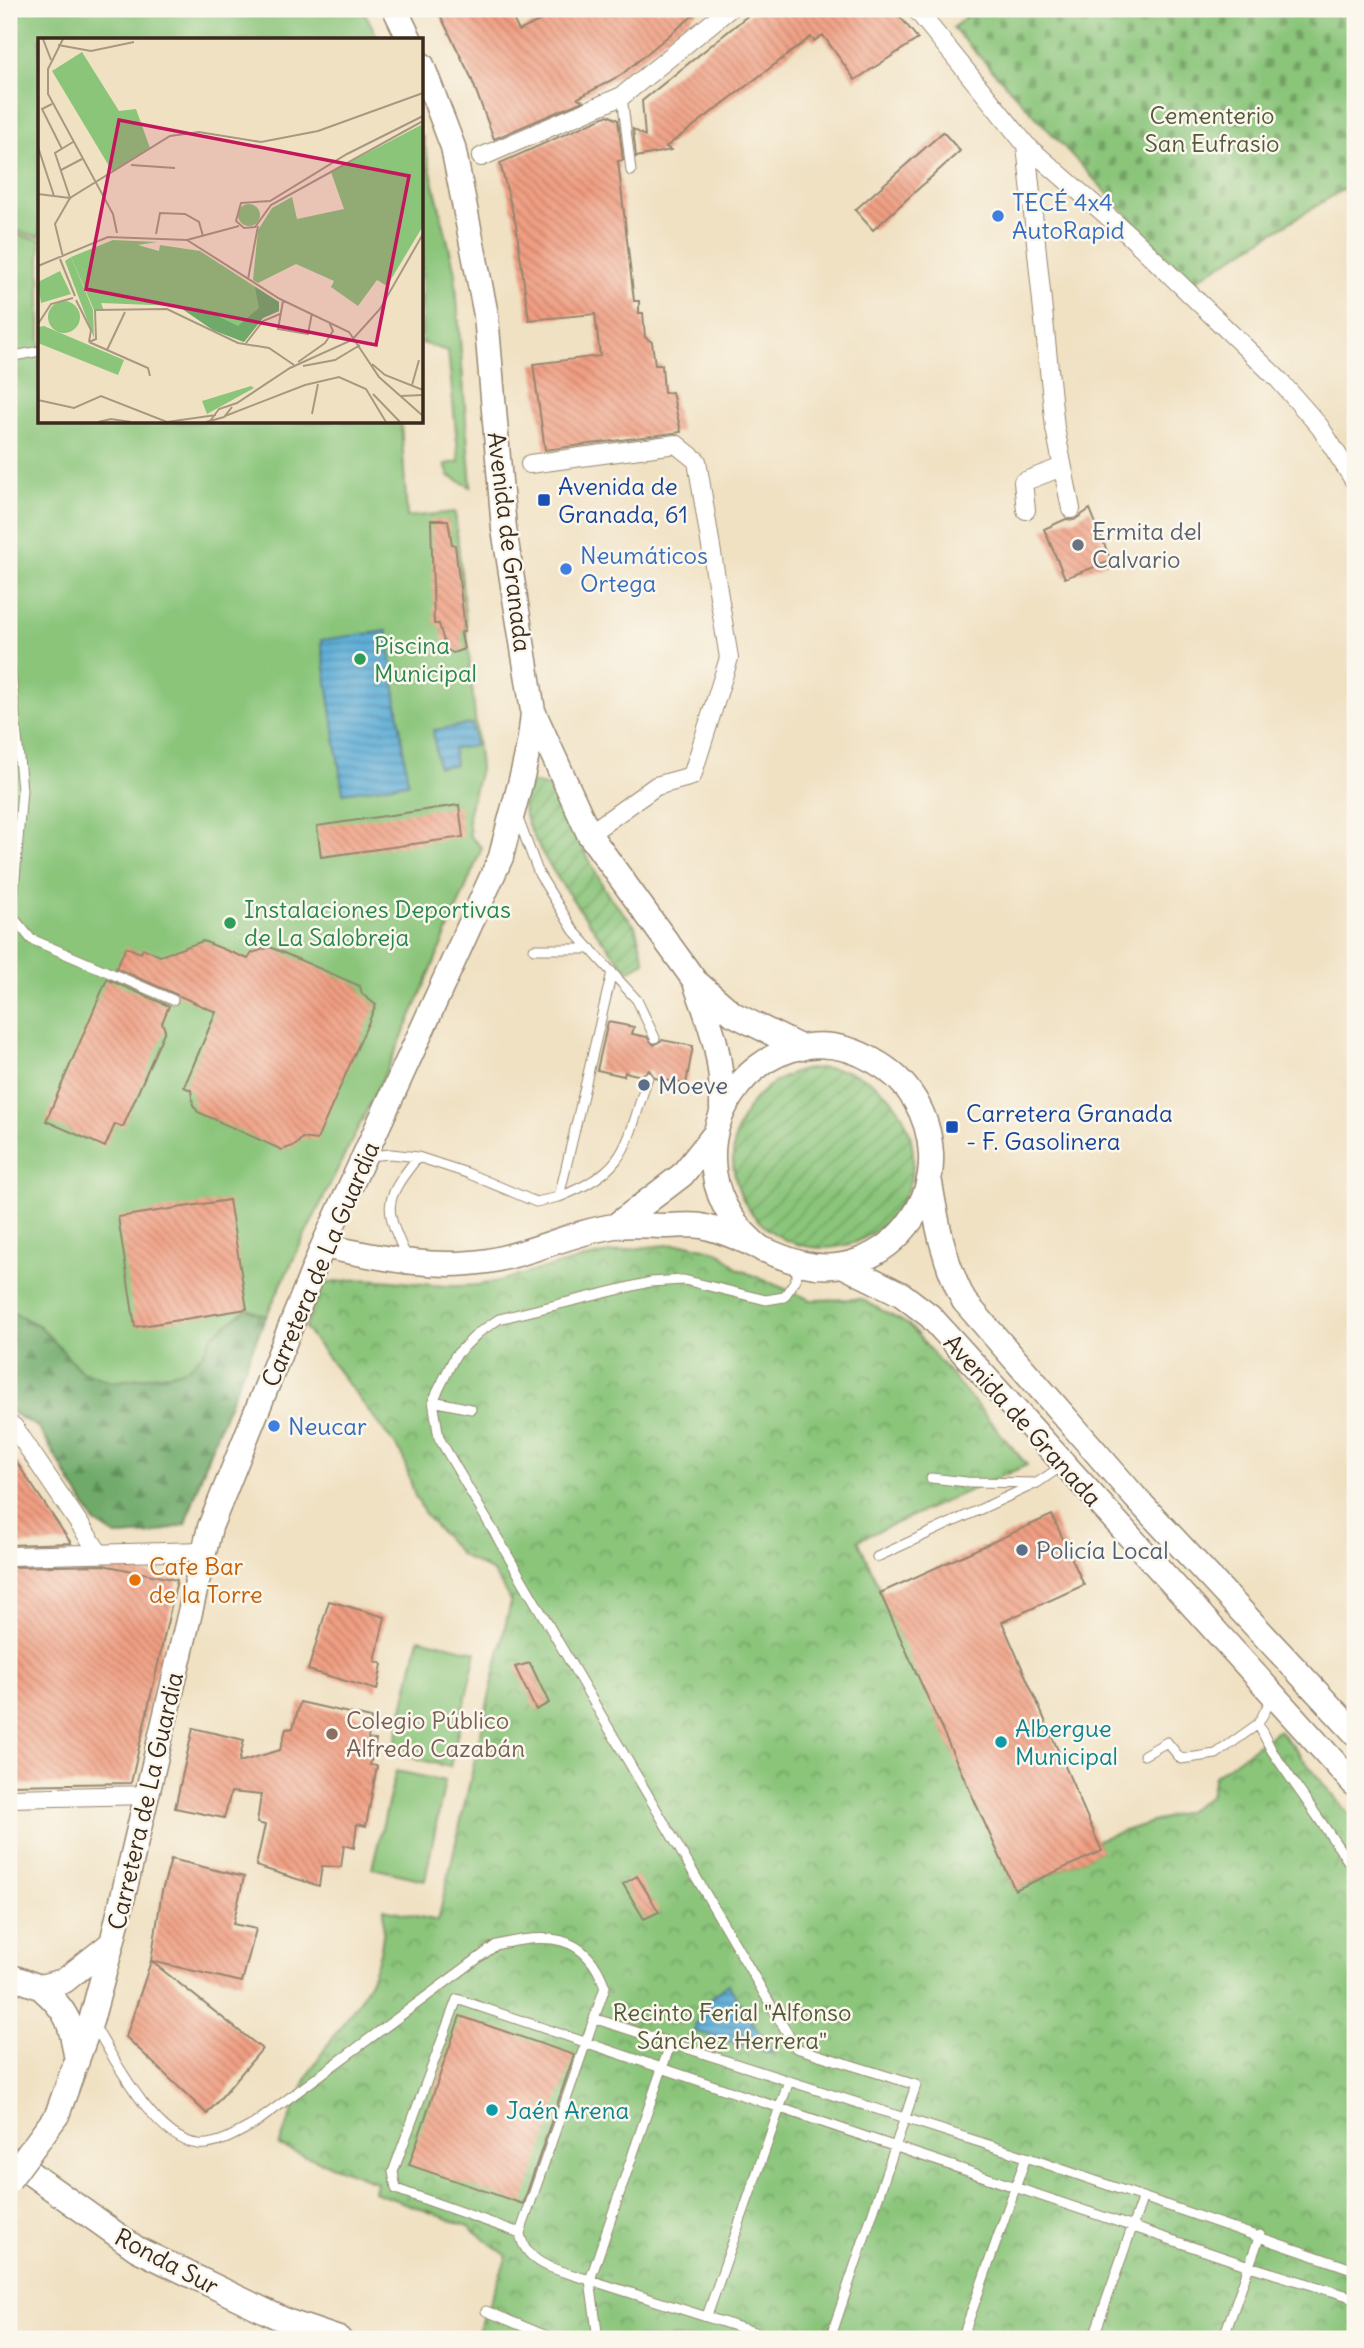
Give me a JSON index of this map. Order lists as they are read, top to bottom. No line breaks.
{"streets":{"street":["Avenida de Granada","Carretera de La Guardia","Ronda Sur"]},"crossings":[["Avenida de Granada","Carretera de La Guardia"]],"parks":["Cementerio San Eufrasio","Recinto Ferial \"Alfonso Sánchez Herrera\""],"places":{"other":["TECÉ 4x4 AutoRapid","Ermita del Calvario","Neumáticos Ortega","Piscina Municipal","Instalaciones Deportivas de La Salobreja","Moeve","Neucar","Policía Local","Cafe Bar de la Torre","Colegio Público Alfredo Cazabán","Albergue Municipal","Jaén Arena"],"transit":["Avenida de Granada, 61","Carretera Granada - F. Gasolinera"]}}
